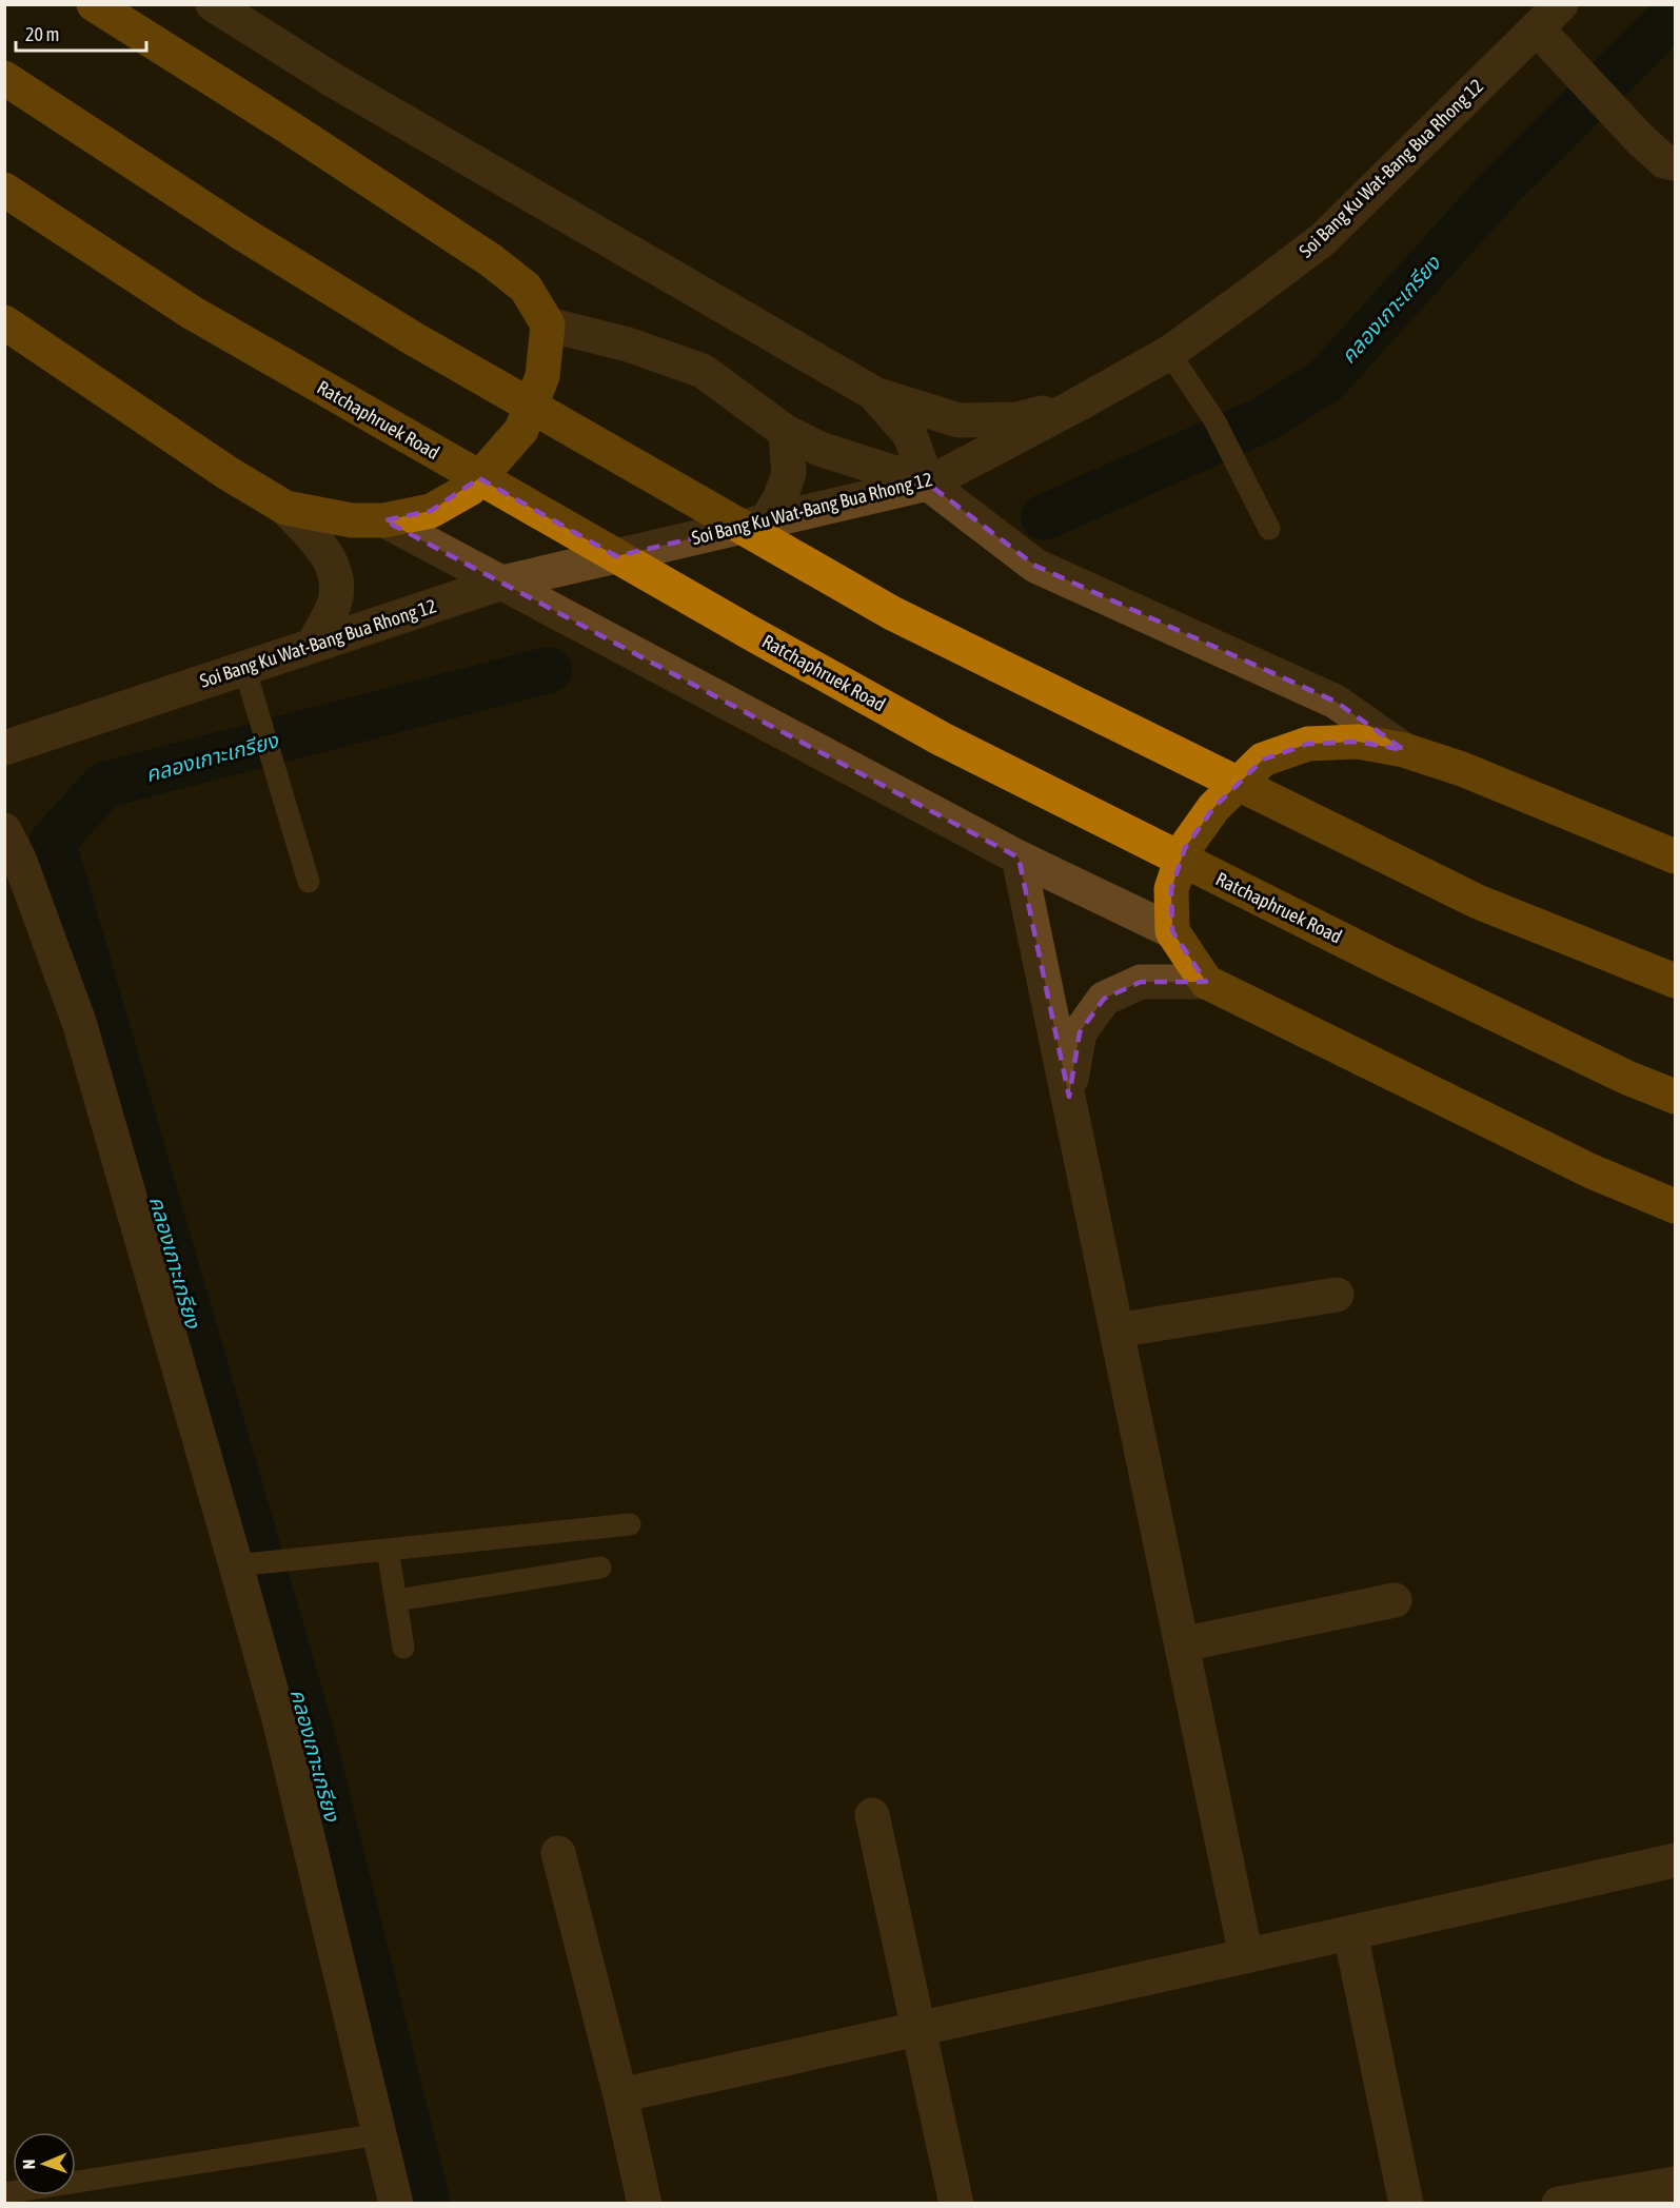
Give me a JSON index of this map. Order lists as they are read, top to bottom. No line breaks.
{"streets":{"main road":["Ratchaphruek Road"],"street":["Soi Bang Ku Wat-Bang Bua Rhong 12"]},"water":["คลองเกาะเกรียง"],"scale_bar":"20 m","north":"left"}
